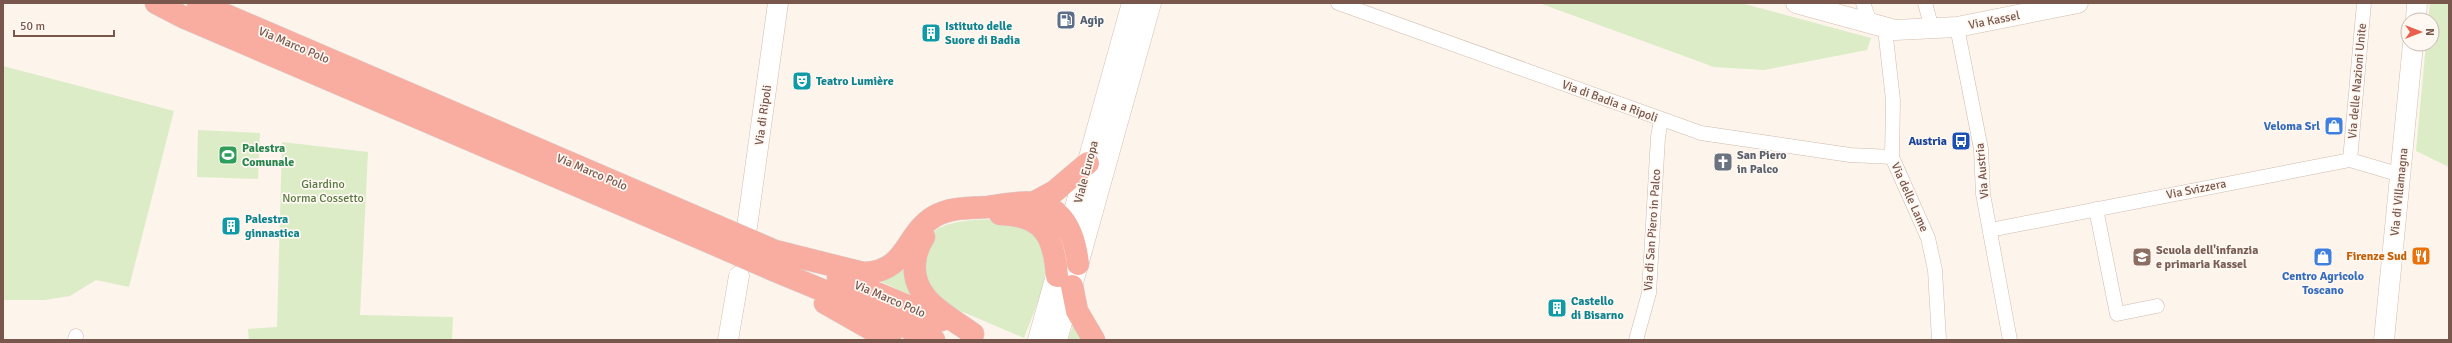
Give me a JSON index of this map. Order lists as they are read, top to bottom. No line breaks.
{"streets":{"highway":["Via Marco Polo"],"main road":["Via Kassel","Via di Ripoli","Viale Europa","Via di Villamagna"],"street":["Via delle Nazioni Unite","Via di Badia a Ripoli","Via Austria","Via Svizzera","Via delle Lame","Via di San Piero in Palco"]},"crossings":[["Via Kassel","Via Austria"],["Via Kassel","Via delle Lame"],["Via delle Nazioni Unite","Via Svizzera"],["Via di Badia a Ripoli","Via delle Lame"],["Via di Badia a Ripoli","Via di San Piero in Palco"],["Via Austria","Via Svizzera"],["Via Svizzera","Via di Villamagna"]],"parks":["Giardino Norma Cossetto"],"places":{"fuel station":["Agip"],"building":["Istituto delle Suore di Badia","Palestra ginnastica","Castello di Bisarno"],"theatre":["Teatro Lumière"],"shop":["Veloma Srl","Centro Agricolo Toscano"],"bus stop":["Austria"],"sports":["Palestra Comunale"],"church":["San Piero in Palco"],"restaurant":["Firenze Sud"],"school or university":["Scuola dell'infanzia e primaria Kassel"]},"scale_bar":"50 m","north":"right"}
